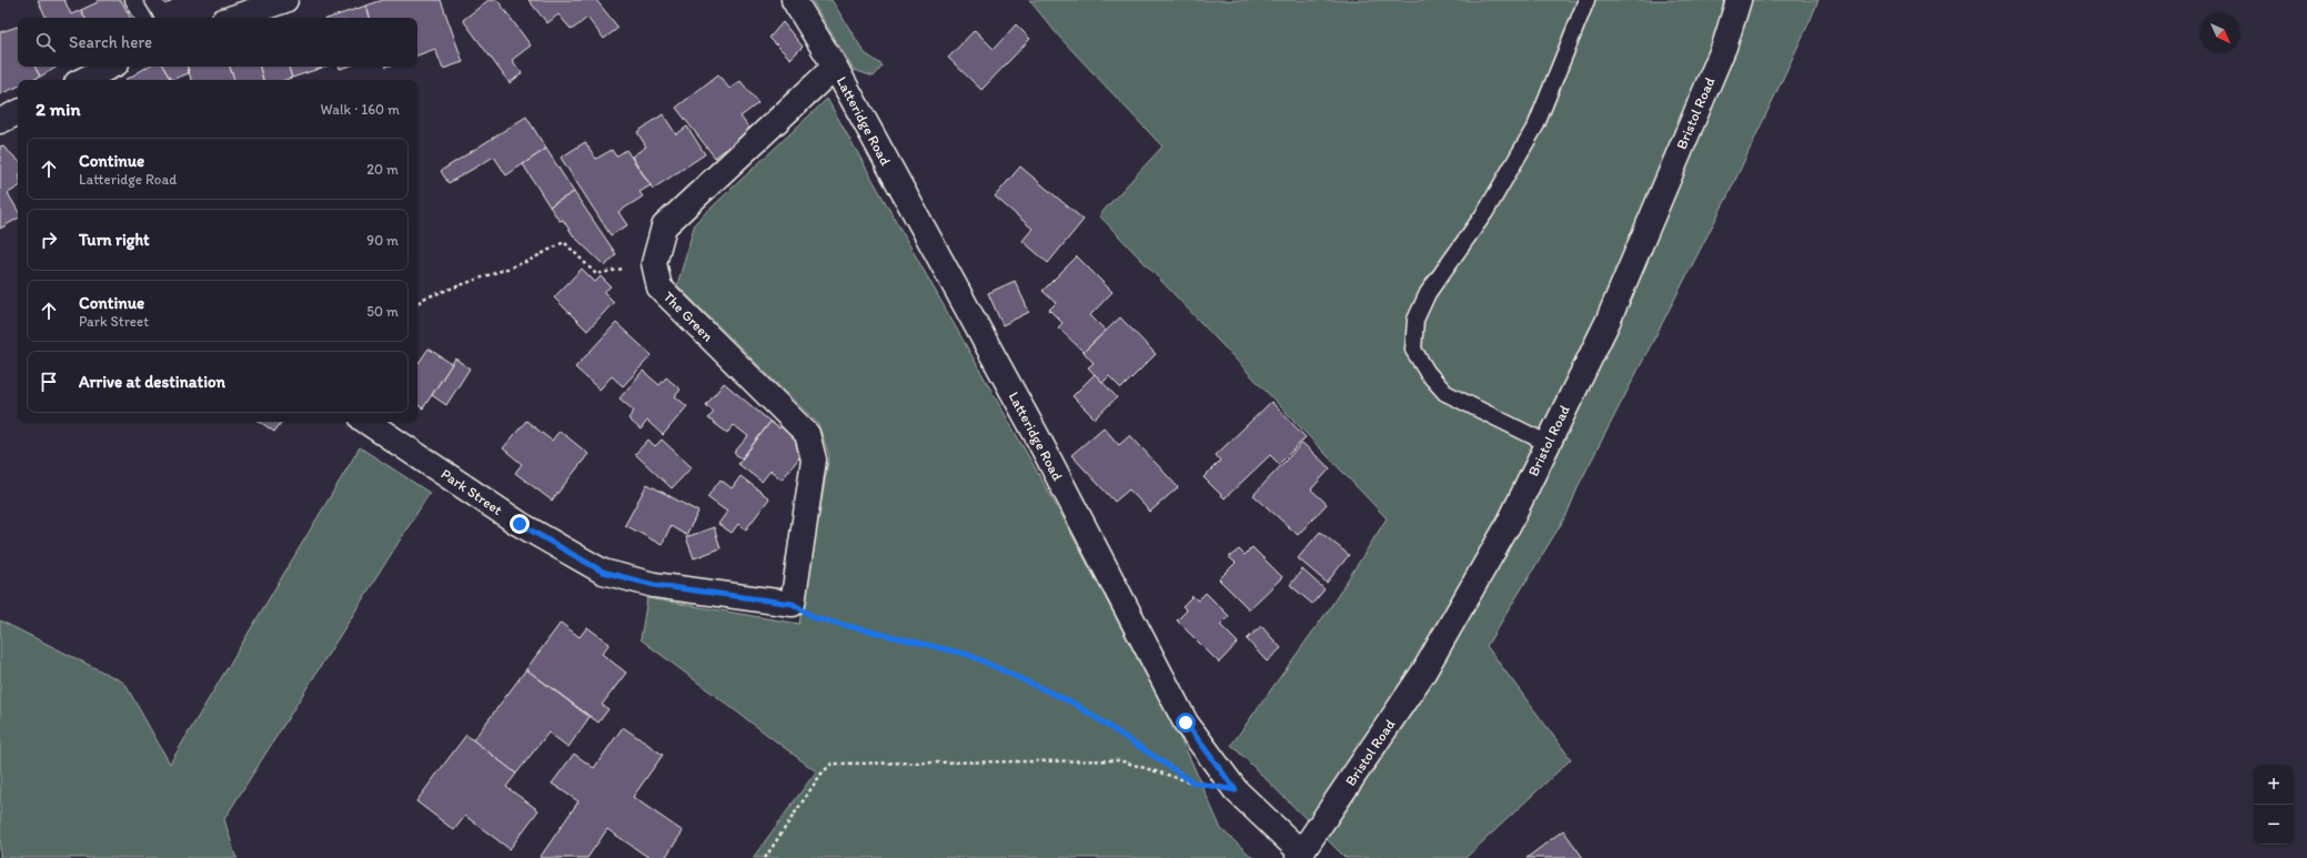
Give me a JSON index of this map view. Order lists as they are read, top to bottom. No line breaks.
{"streets":{"street":["Bristol Road","Latteridge Road","The Green","Park Street"]},"crossings":[["Bristol Road","Latteridge Road"],["Latteridge Road","The Green"],["The Green","Park Street"]],"north":"bottom right","page":{"search":"Search here","heading":["2 min","Walk · 160 m"],"list":[["Continue","Latteridge Road","20 m"],["Turn right","90 m"],["Continue","Park Street","50 m"],"Arrive at destination"],"map_buttons":["+","−"]}}
